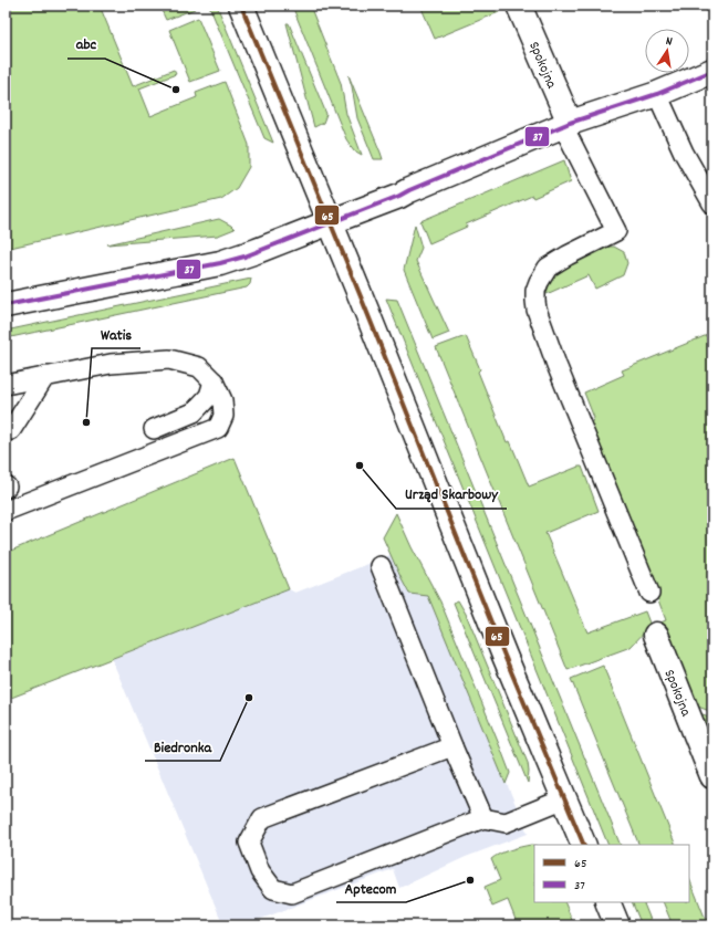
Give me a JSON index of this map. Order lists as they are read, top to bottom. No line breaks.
{"streets":{"street":["Spokojna"]},"places":["abc","Watis","Urząd Skarbowy","Biedronka","Aptecom"],"lines":["transit line 65","transit line 37"],"legend":["65","37"],"north":"top"}
